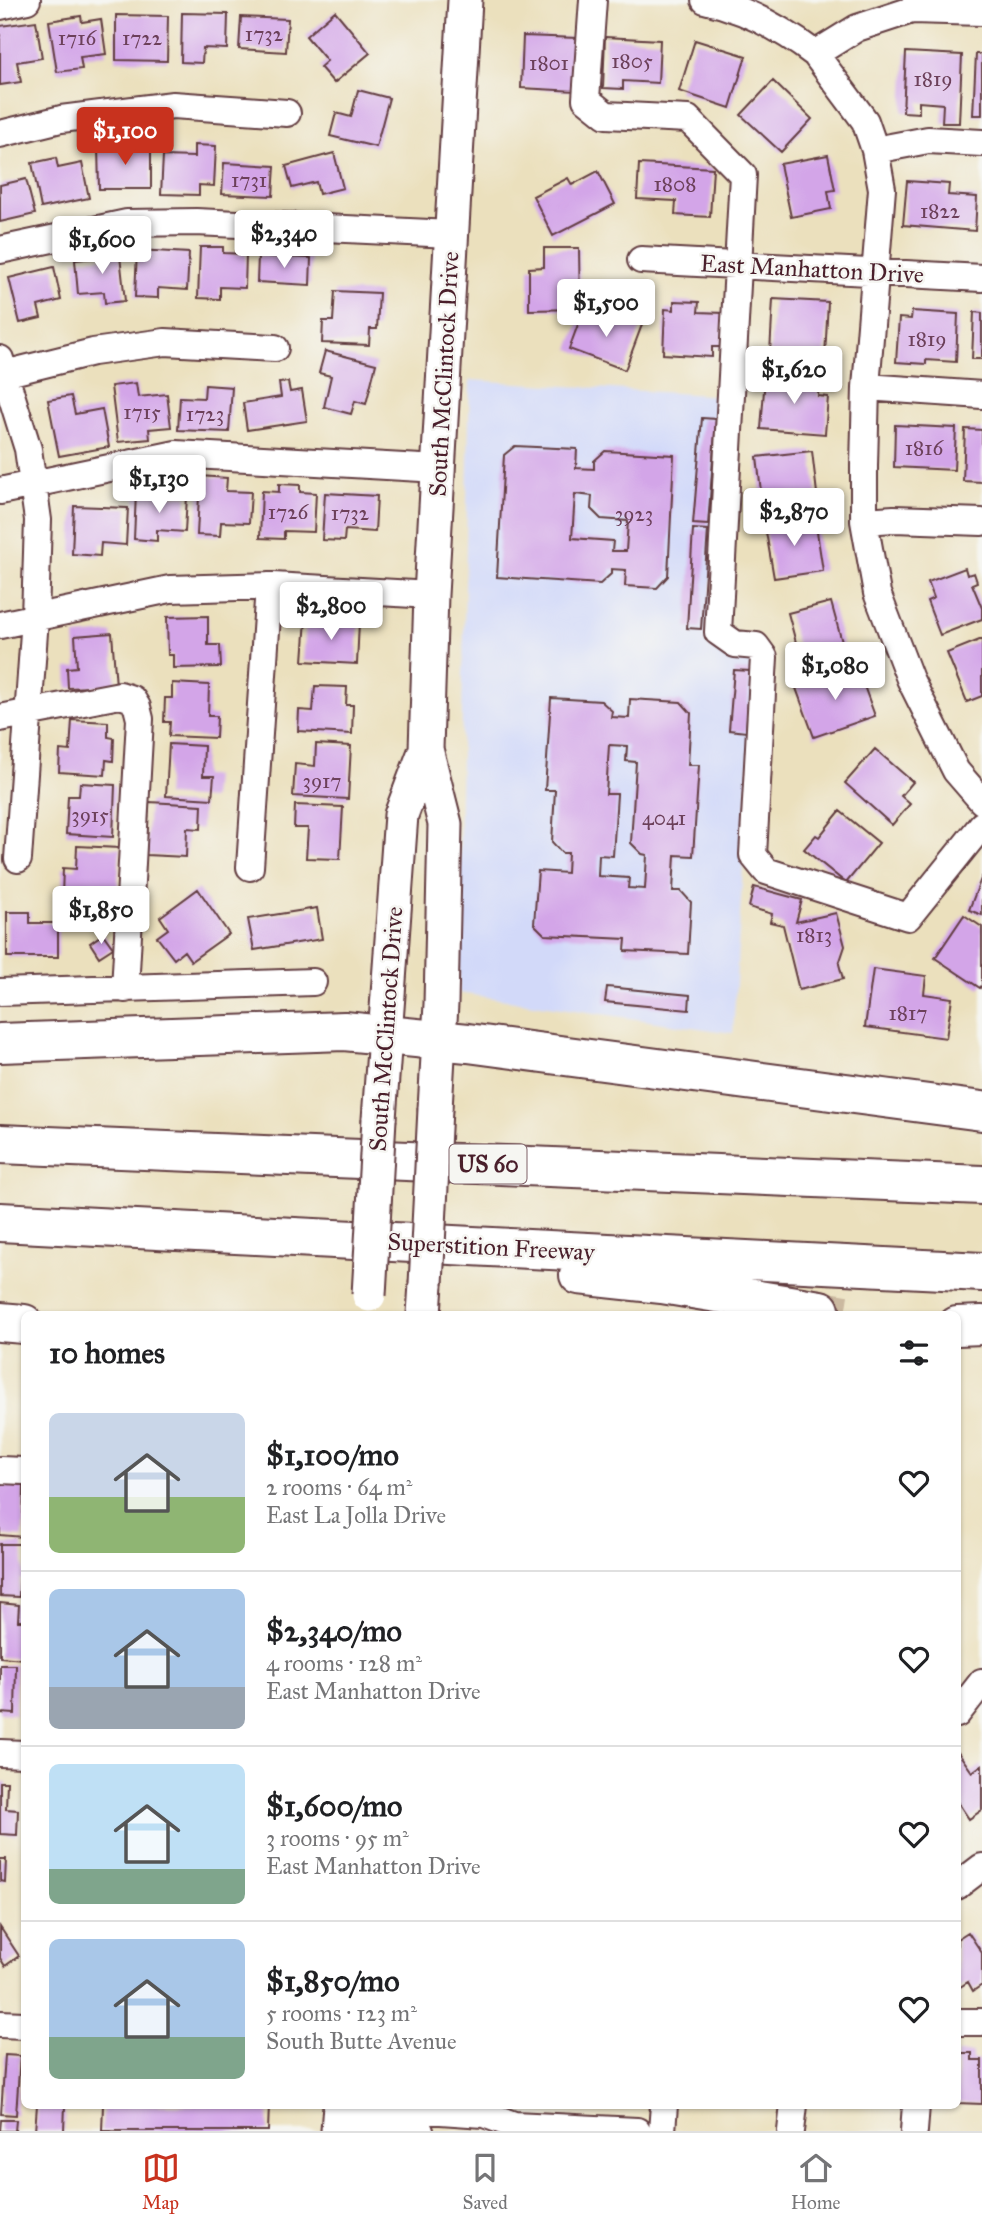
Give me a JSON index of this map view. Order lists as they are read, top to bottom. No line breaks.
{"streets":{"highway":["US 60","Superstition Freeway"],"main road":["South McClintock Drive"],"street":["East Manhatton Drive"]},"house_numbers":["1732","1716","1722","1805","1801","1819","1731","1808","1822","1819","1715","1723","1816","1726","1732","3923","3917","3915","4041","1813","1817"],"page":{"price":["$1,100","$2,340","$1,600","$1,500","$1,620","$1,130","$2,870","$2,800","$1,080","$1,850"],"heading":"10 homes","list":[{"name":"$1,100/mo","note":"2 rooms · 64 m² · East La Jolla Drive"},{"name":"$2,340/mo","note":"4 rooms · 128 m² · East Manhatton Drive"},{"name":"$1,600/mo","note":"3 rooms · 95 m² · East Manhatton Drive"},{"name":"$1,850/mo","note":"5 rooms · 123 m² · South Butte Avenue"}],"tabs":["Map","Saved","Home"]}}
